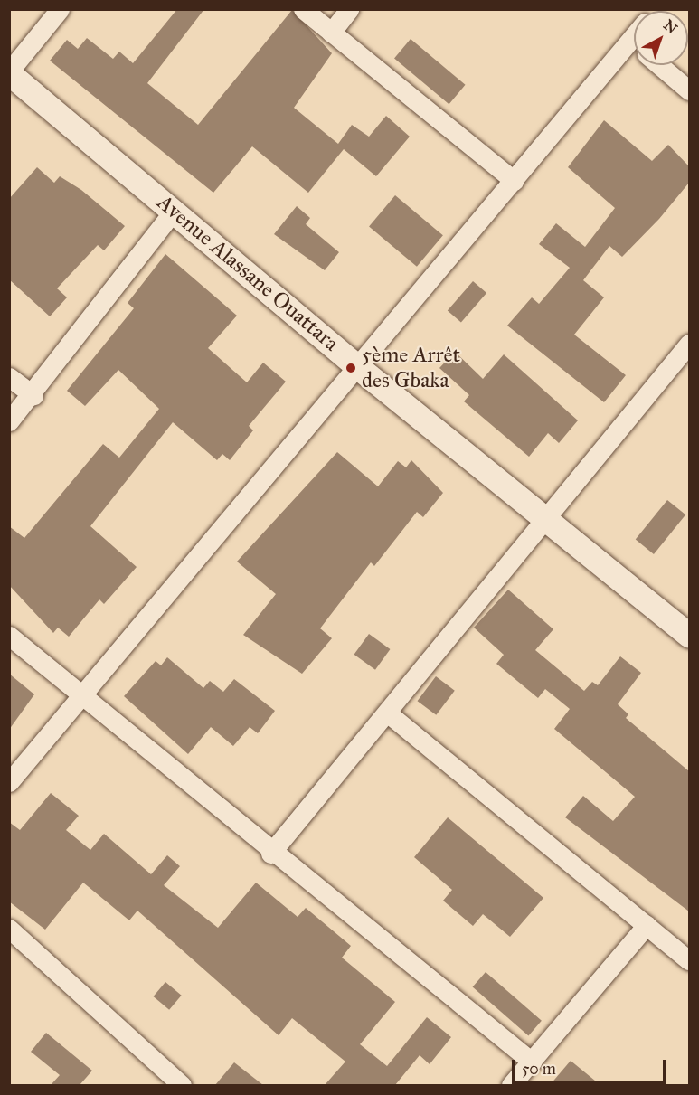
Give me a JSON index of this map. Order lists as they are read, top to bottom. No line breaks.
{"streets":{"street":["Avenue Alassane Ouattara"]},"places":["5ème Arrêt des Gbaka"],"scale_bar":"50 m","north":"top right"}
